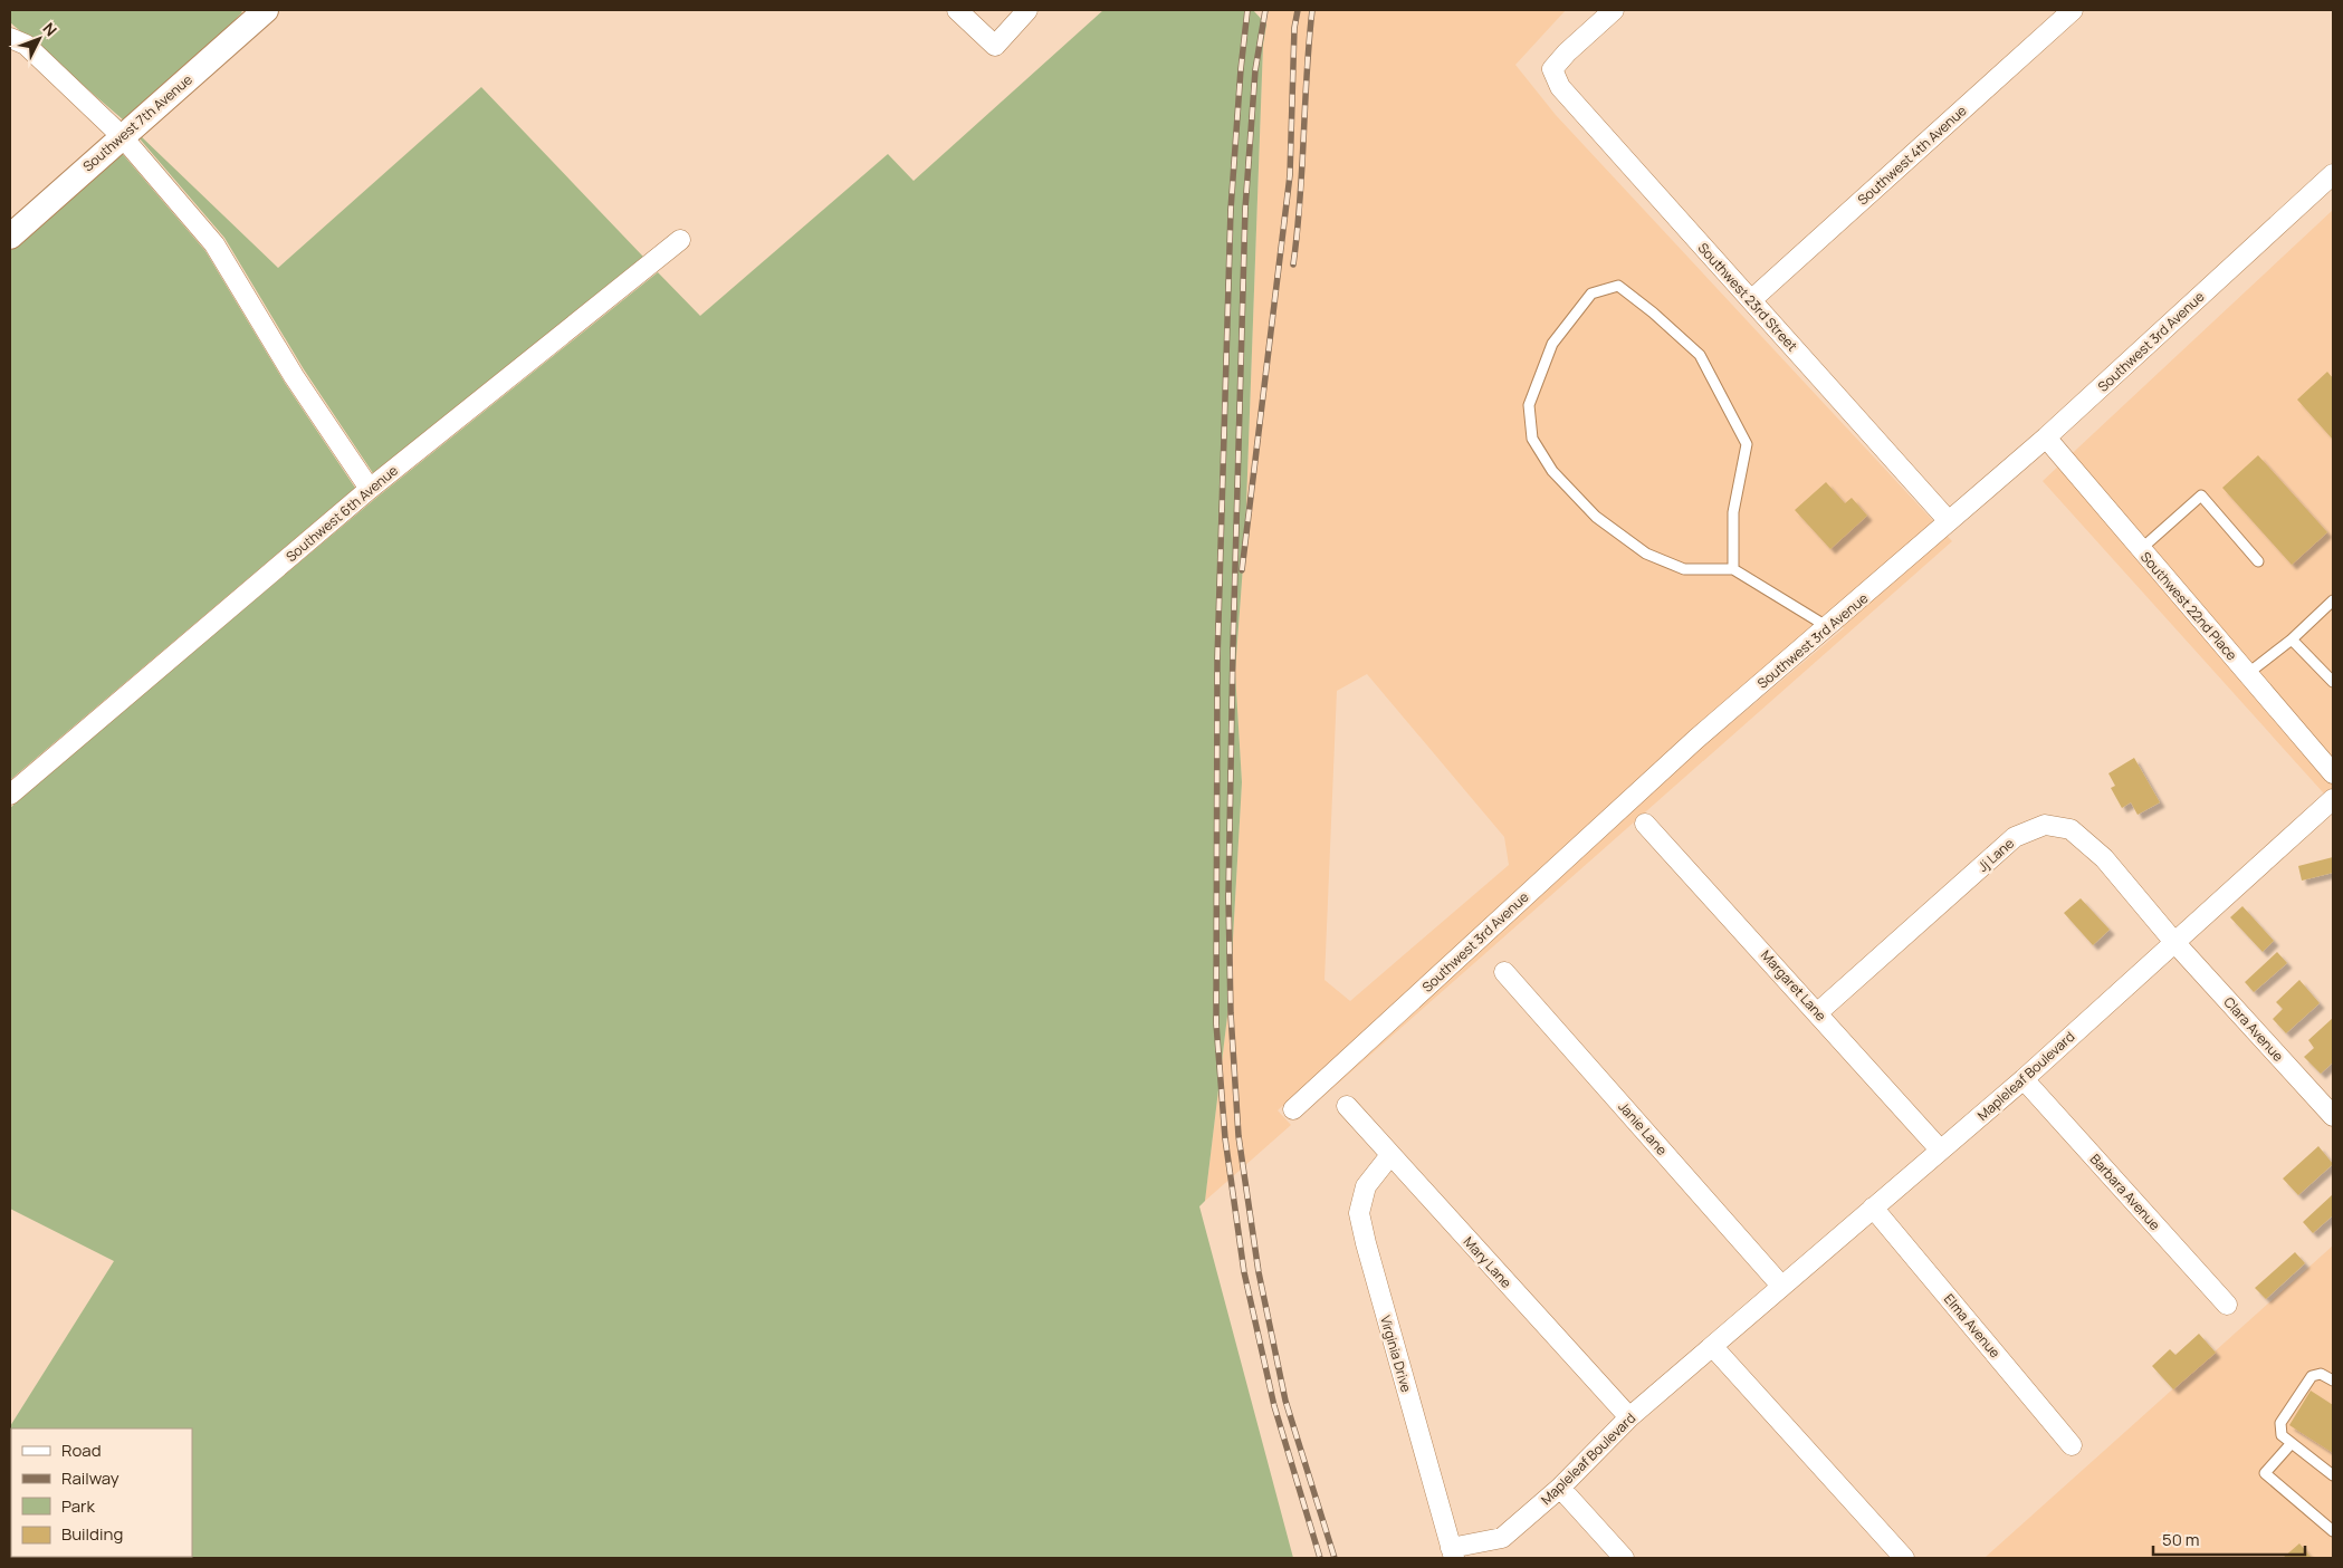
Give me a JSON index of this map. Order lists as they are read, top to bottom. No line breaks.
{"streets":{"street":["Southwest 7th Avenue","Southwest 4th Avenue","Southwest 23rd Street","Southwest 3rd Avenue","Southwest 6th Avenue","Southwest 22nd Place","Jj Lane","Margaret Lane","Clara Avenue","Mapleleaf Boulevard","Janie Lane","Barbara Avenue","Mary Lane","Elma Avenue","Virginia Drive"]},"crossings":[["Southwest 4th Avenue","Southwest 23rd Street"],["Southwest 23rd Street","Southwest 3rd Avenue"],["Southwest 3rd Avenue","Southwest 22nd Place"],["Jj Lane","Margaret Lane"],["Jj Lane","Clara Avenue"],["Jj Lane","Mapleleaf Boulevard"],["Margaret Lane","Mapleleaf Boulevard"],["Clara Avenue","Mapleleaf Boulevard"],["Mapleleaf Boulevard","Janie Lane"],["Mapleleaf Boulevard","Barbara Avenue"],["Mapleleaf Boulevard","Mary Lane"],["Mapleleaf Boulevard","Elma Avenue"],["Mapleleaf Boulevard","Virginia Drive"],["Mary Lane","Virginia Drive"]],"legend":["Road","Railway","Park","Building"],"scale_bar":"50 m","north":"top right"}
